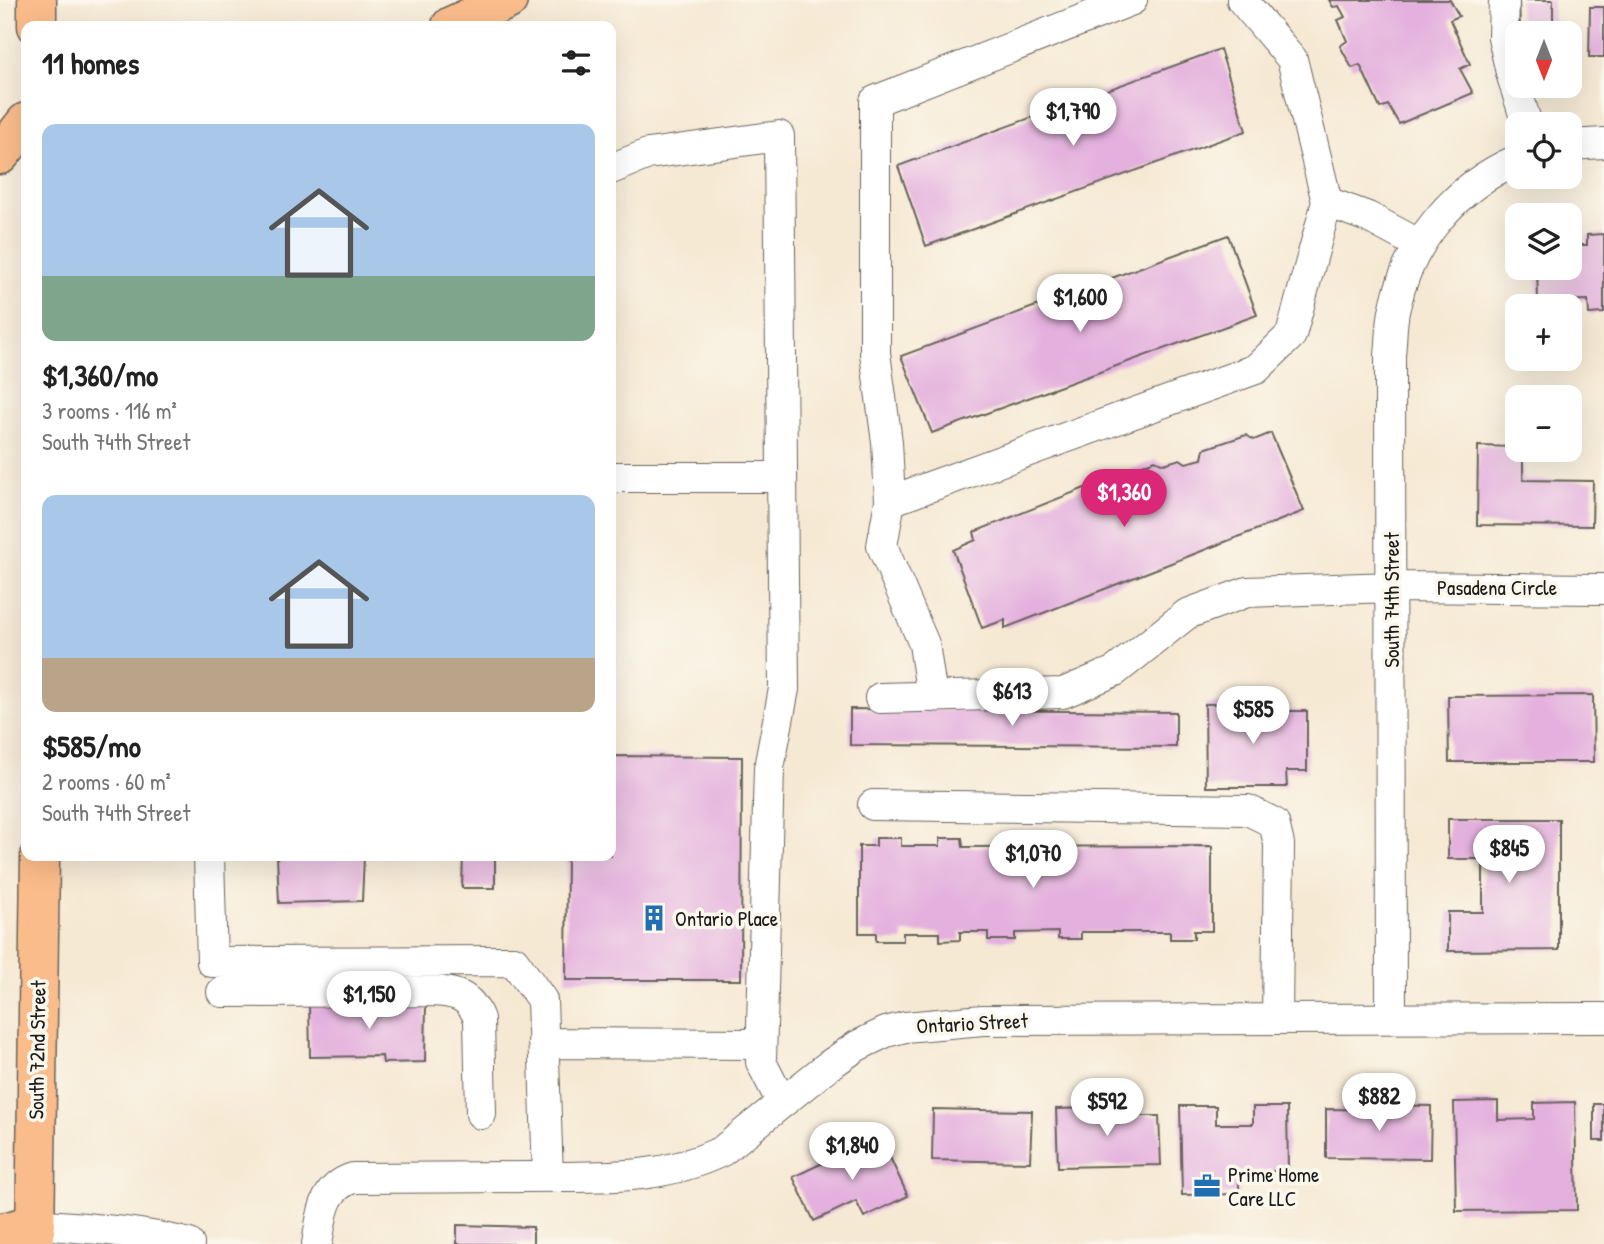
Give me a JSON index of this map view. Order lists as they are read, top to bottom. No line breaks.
{"streets":{"main road":["South 72nd Street"],"street":["Pasadena Circle","South 74th Street","Ontario Street"]},"crossings":[["Pasadena Circle","South 74th Street"],["South 74th Street","Ontario Street"]],"places":{"building":["Ontario Place"],"office":["Prime Home Care LLC"]},"north":"bottom","page":{"map_buttons":["+","−"],"heading":"11 homes","price":["$1,790","$1,600","$1,360","$613","$585","$845","$1,070","$1,150","$882","$592","$1,840"],"list":[{"name":"$1,360/mo","note":"3 rooms · 116 m² · South 74th Street"},{"name":"$585/mo","note":"2 rooms · 60 m² · South 74th Street"}]}}
